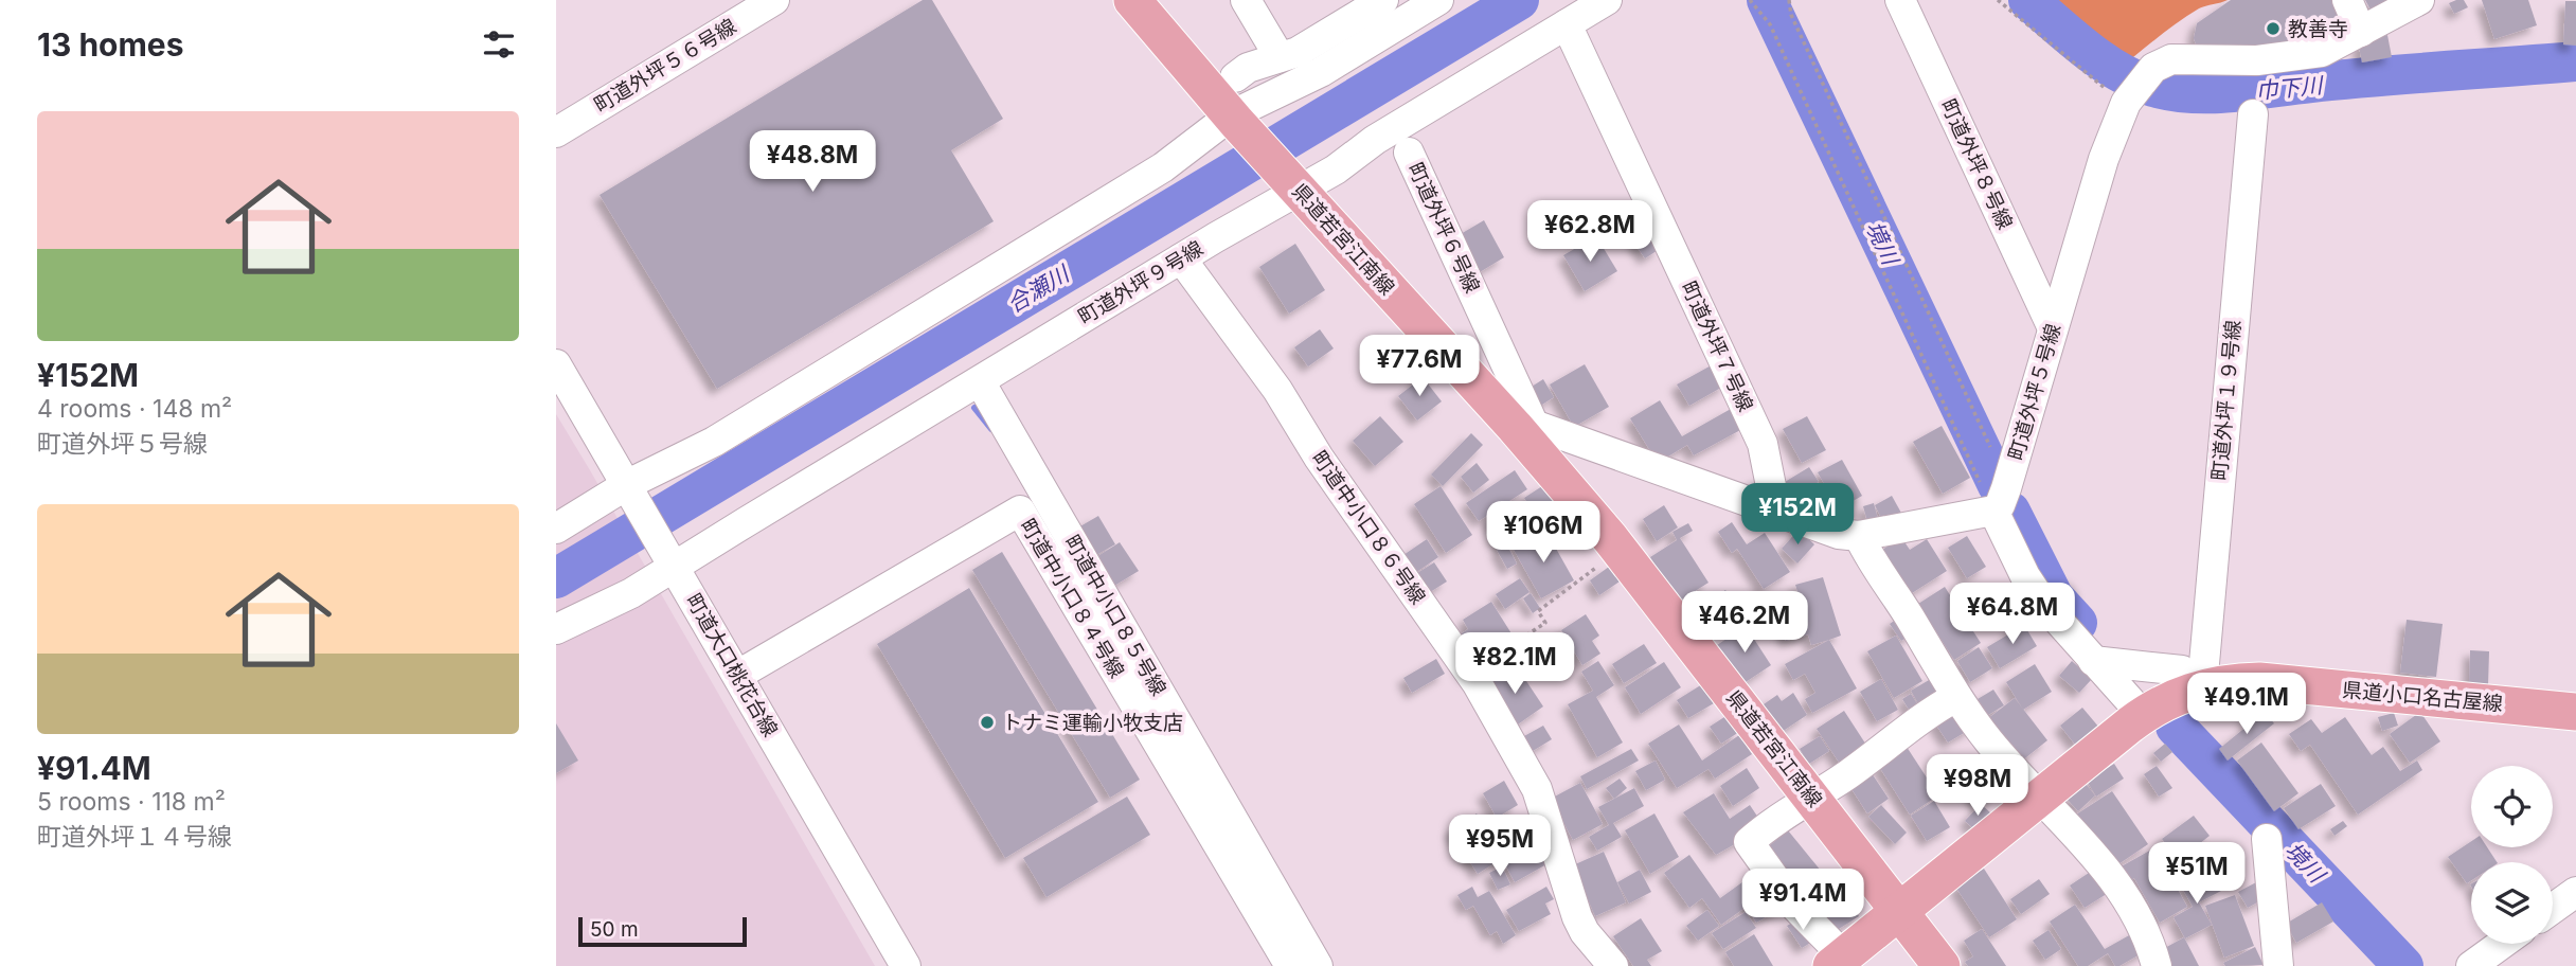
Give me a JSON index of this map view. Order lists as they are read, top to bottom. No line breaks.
{"streets":{"main road":["県道若宮江南線","県道小口名古屋線"],"street":["町道外坪５６号線","町道外坪８号線","町道外坪６号線","町道外坪９号線","町道外坪７号線","町道外坪５号線","町道外坪１９号線","町道中小口８６号線","町道中小口８４号線","町道中小口８５号線","町道大口桃花台線"]},"crossings":[["町道外坪８号線","町道外坪５号線"],["町道外坪６号線","県道若宮江南線"],["県道若宮江南線","町道外坪９号線"],["県道若宮江南線","県道小口名古屋線"],["町道外坪９号線","町道外坪７号線"],["町道外坪９号線","町道中小口８６号線"],["町道外坪９号線","町道中小口８５号線"],["町道外坪９号線","町道大口桃花台線"],["町道外坪１９号線","県道小口名古屋線"],["町道中小口８４号線","町道大口桃花台線"]],"water":["巾下川","境川","合瀬川"],"places":["教善寺","トナミ運輸小牧支店"],"scale_bar":"50 m","page":{"heading":"13 homes","list":[{"name":"¥152M","note":"4 rooms · 148 m² · 町道外坪５号線"},{"name":"¥91.4M","note":"5 rooms · 118 m² · 町道外坪１４号線"}],"price":["¥48.8M","¥62.8M","¥77.6M","¥152M","¥106M","¥64.8M","¥46.2M","¥82.1M","¥49.1M","¥98M","¥95M","¥51M","¥91.4M"],"scale":"50 m"}}
